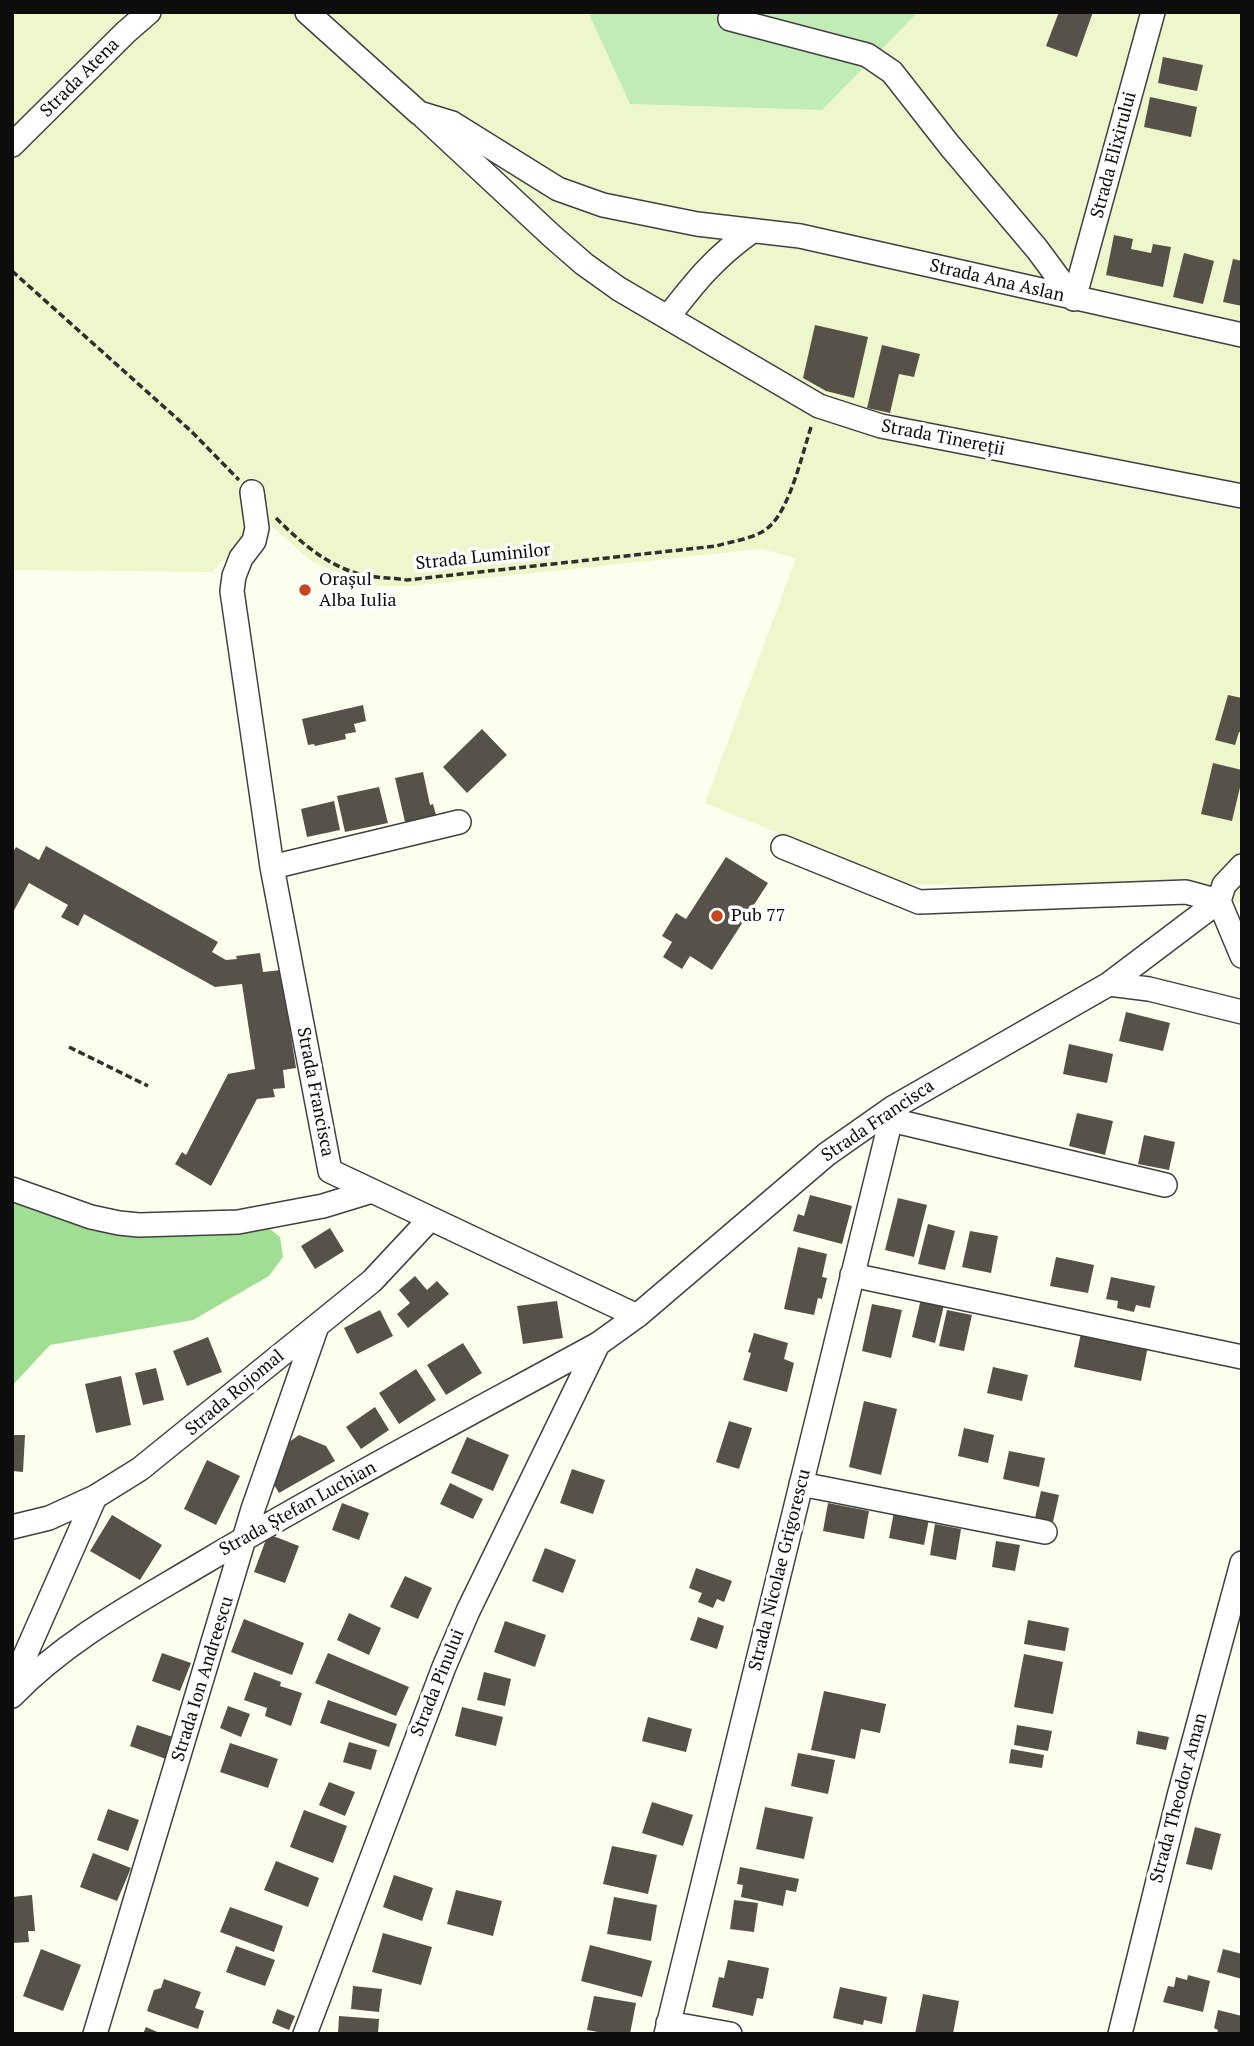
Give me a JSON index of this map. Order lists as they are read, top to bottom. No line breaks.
{"streets":{"street":["Strada Atena","Strada Elixirului","Strada Ana Aslan","Strada Tinereții","Strada Francisca","Strada Rojomal","Strada Ștefan Luchian","Strada Nicolae Grigorescu","Strada Ion Andreescu","Strada Pinului","Strada Theodor Aman"],"path":["Strada Luminilor"]},"crossings":[["Strada Elixirului","Strada Ana Aslan"],["Strada Ana Aslan","Strada Tinereții"],["Strada Tinereții","Strada Luminilor"],["Strada Francisca","Strada Rojomal"],["Strada Francisca","Strada Ștefan Luchian"],["Strada Francisca","Strada Nicolae Grigorescu"],["Strada Francisca","Strada Pinului"],["Strada Rojomal","Strada Ion Andreescu"],["Strada Ștefan Luchian","Strada Ion Andreescu"],["Strada Ștefan Luchian","Strada Pinului"]],"places":["Orașul Alba Iulia","Pub 77"]}
